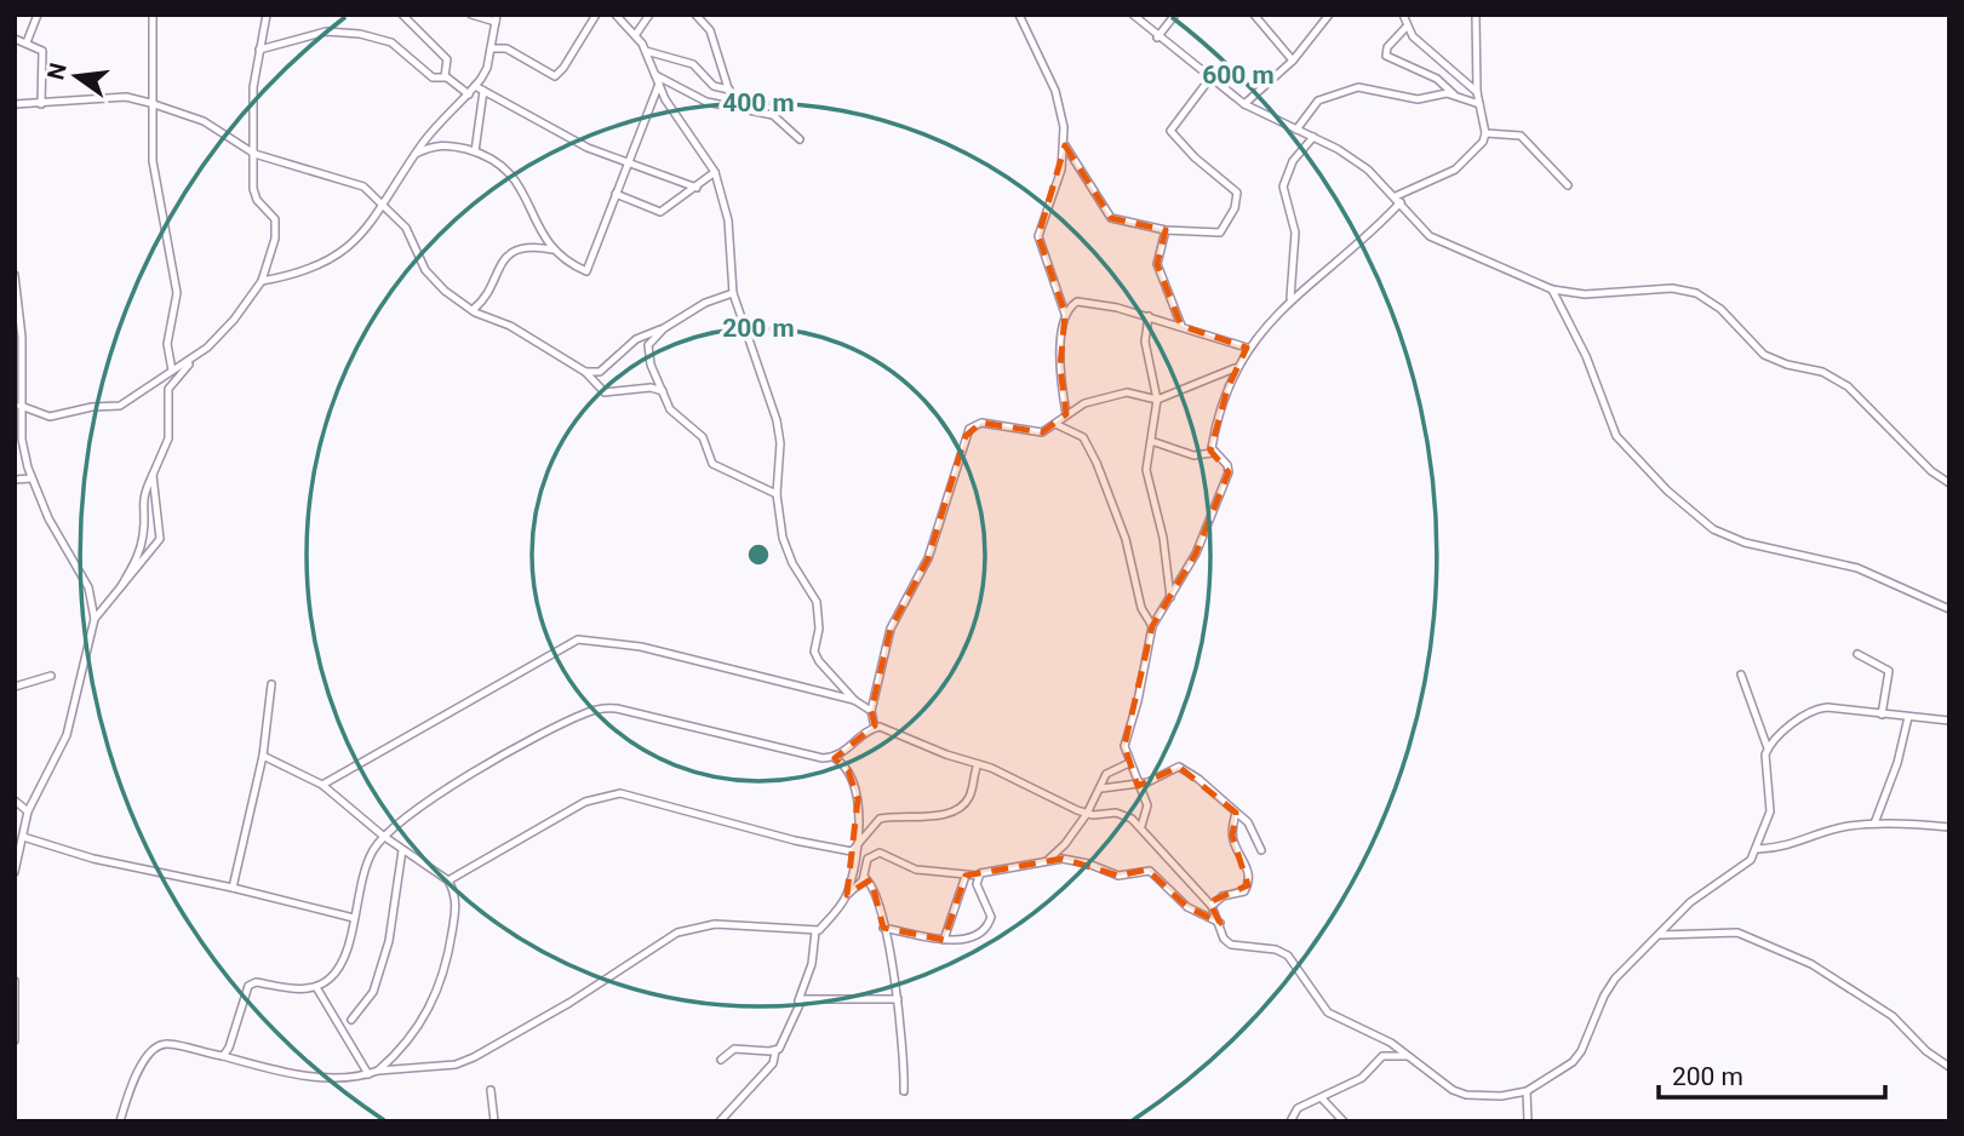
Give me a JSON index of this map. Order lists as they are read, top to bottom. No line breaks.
{"scale_bar":"200 m","north":"left","rings":["600 m","400 m","200 m"]}
